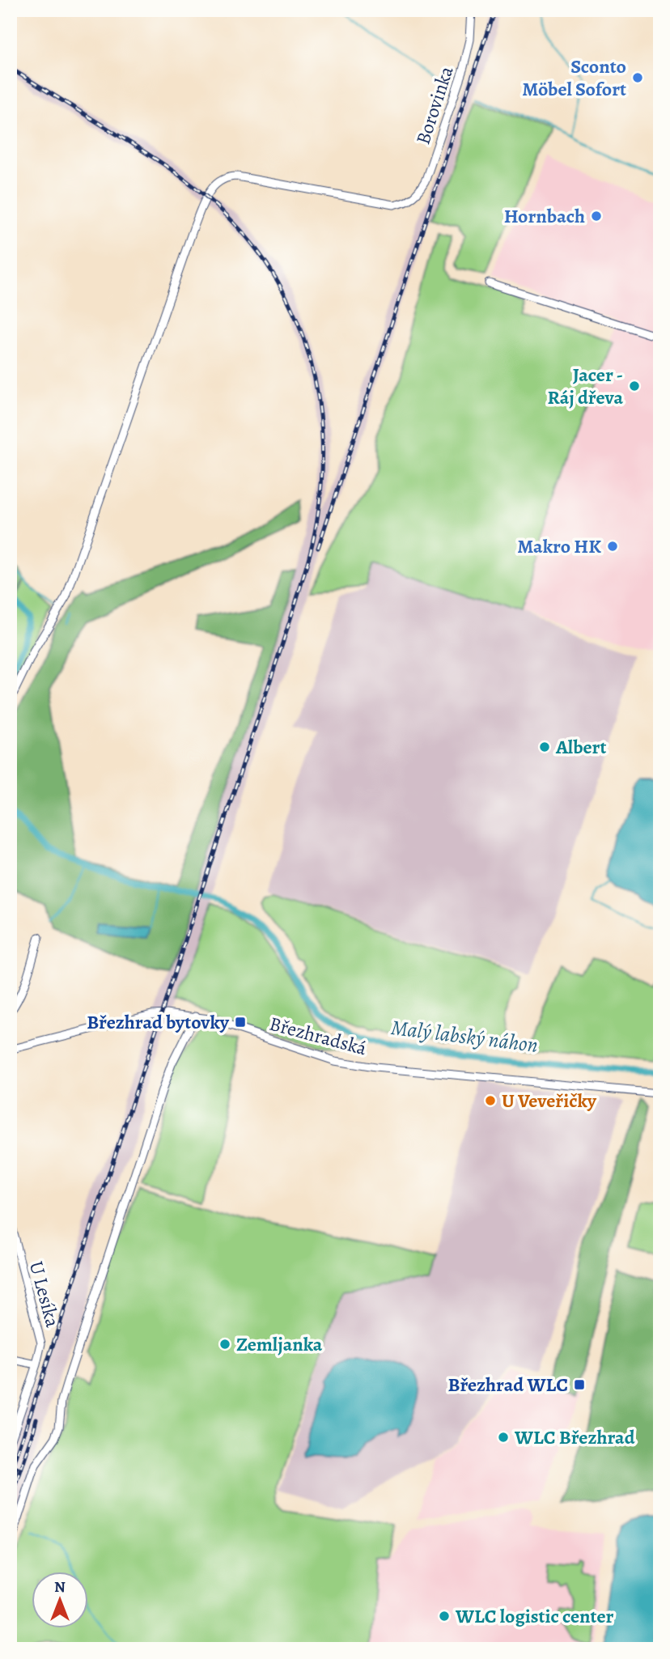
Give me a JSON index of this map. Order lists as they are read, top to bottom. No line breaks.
{"streets":{"street":["Borovinka","Březhradská","U Lesíka"]},"water":["Malý labský náhon"],"places":{"other":["Sconto Möbel Sofort","Hornbach","Jacer - Ráj dřeva","Makro HK","Albert","U Veveřičky","Zemljanka","WLC Březhrad","WLC logistic center"],"transit":["Březhrad bytovky","Březhrad WLC"]},"north":"top"}
